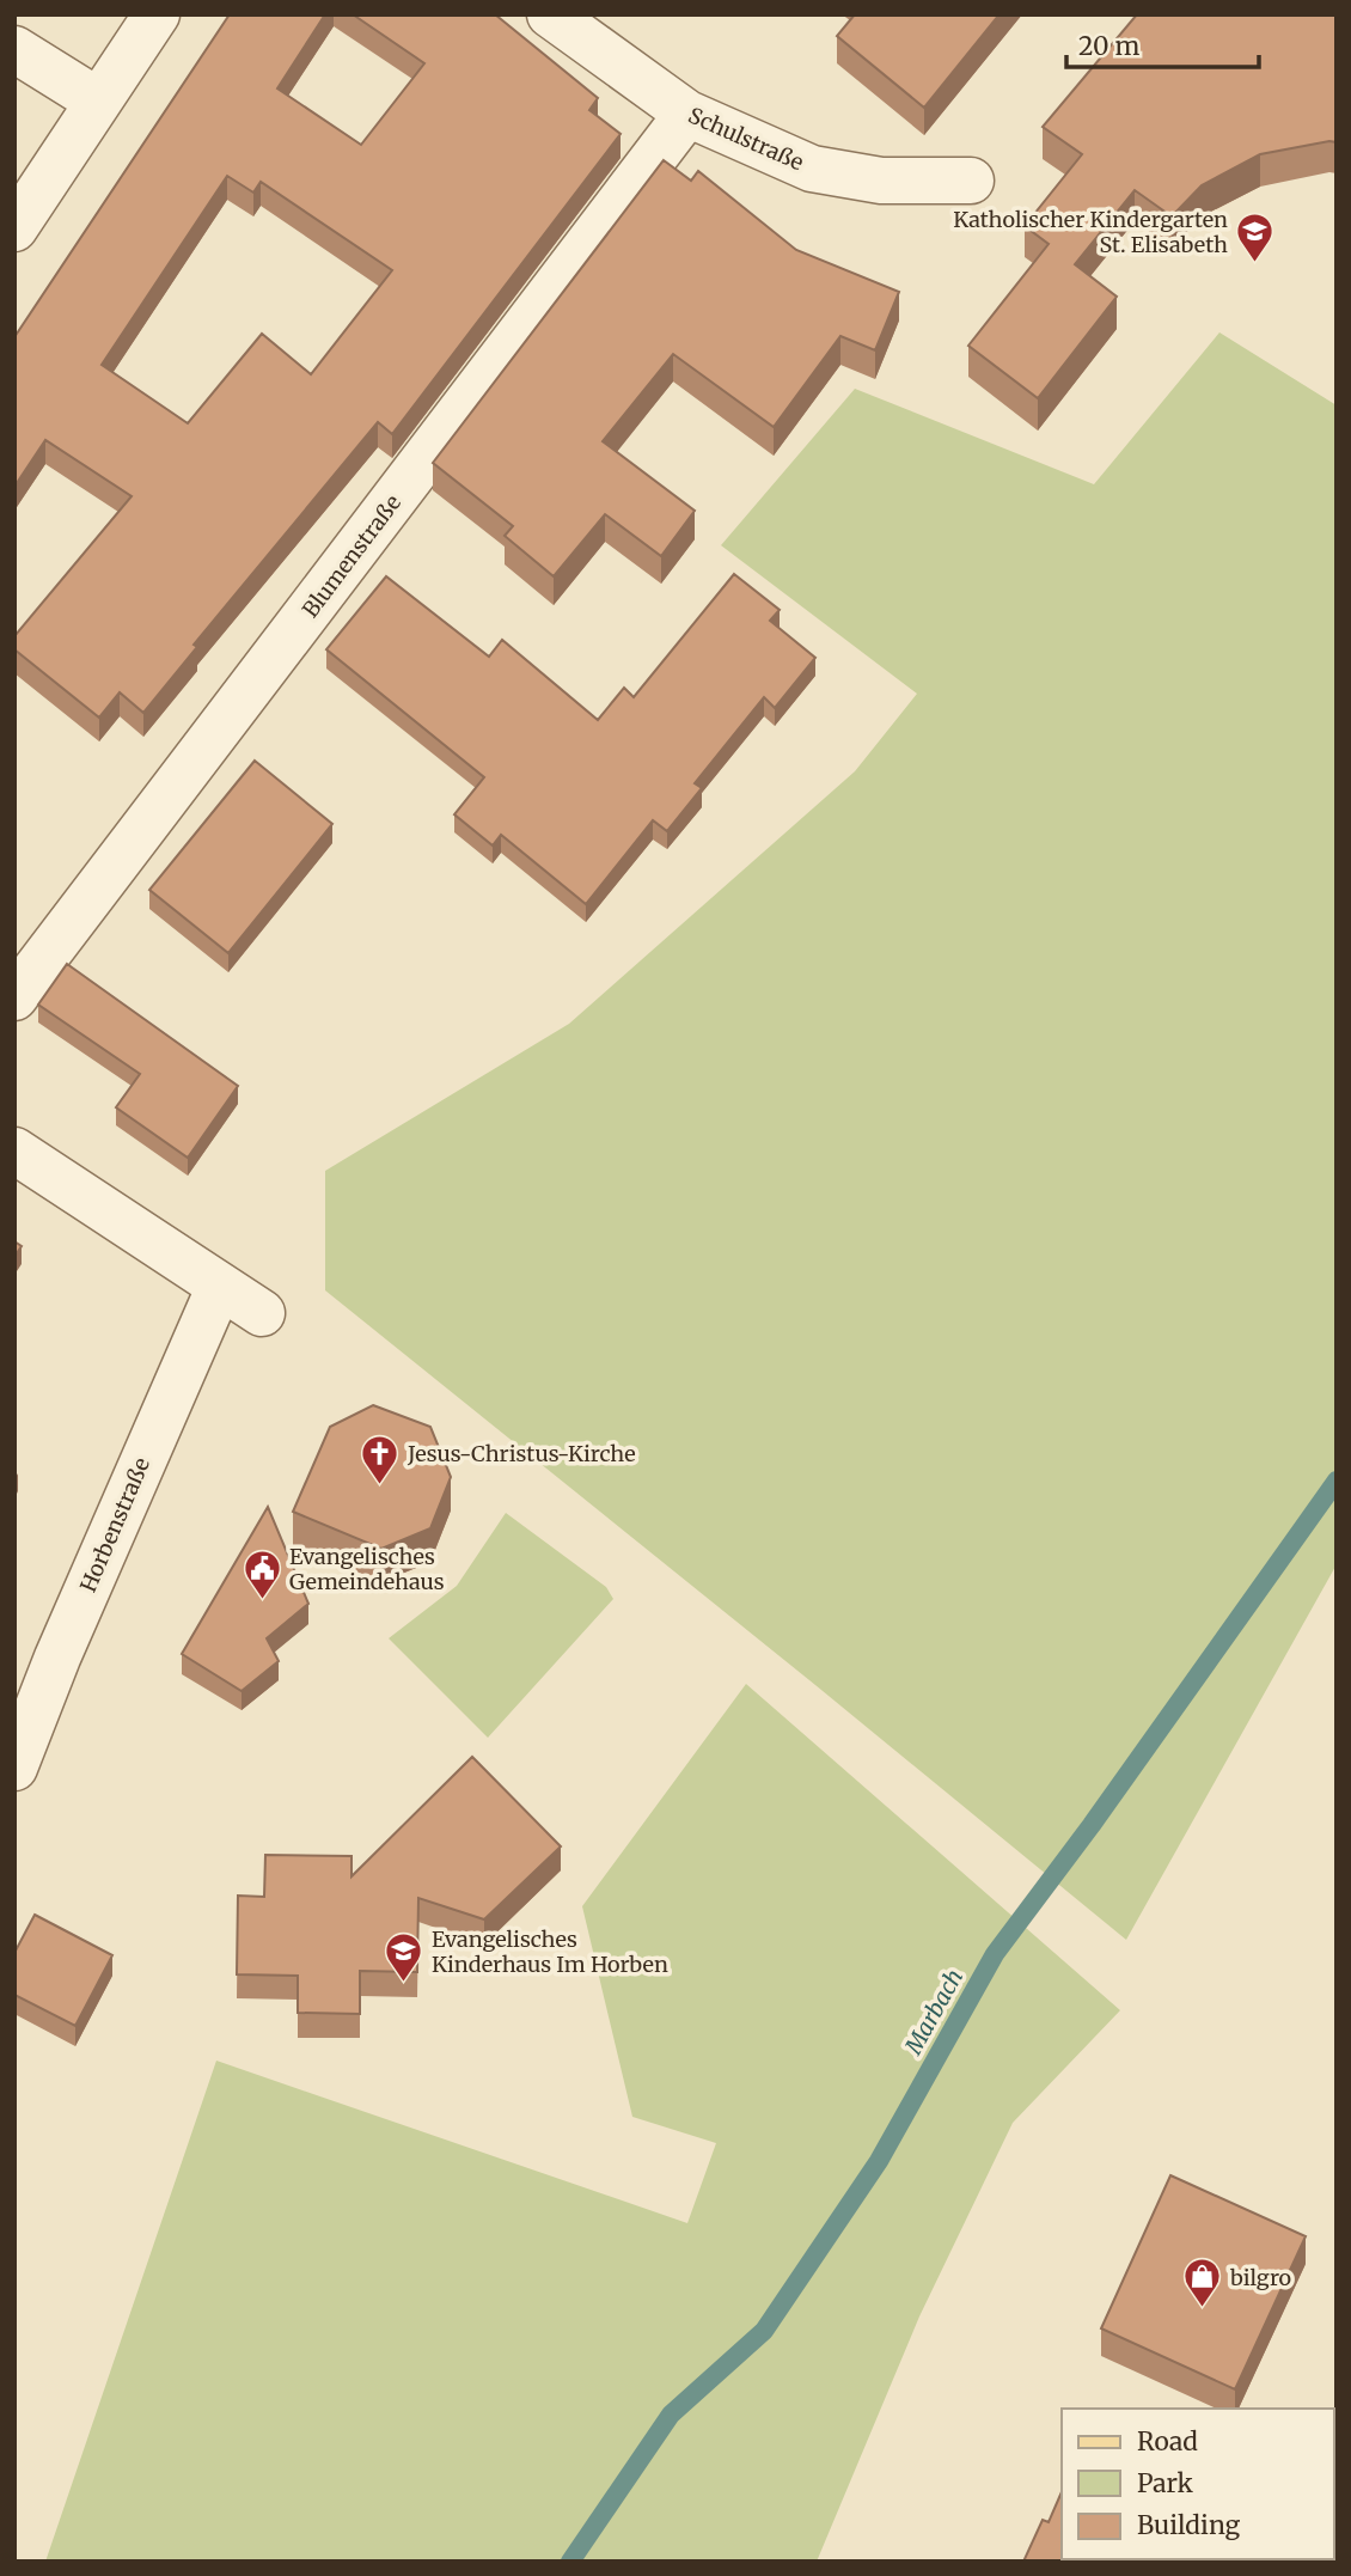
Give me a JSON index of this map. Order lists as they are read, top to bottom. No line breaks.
{"streets":{"street":["Schulstraße","Blumenstraße","Horbenstraße"]},"crossings":[["Schulstraße","Blumenstraße"]],"water":["Marbach"],"places":{"school or university":["Katholischer Kindergarten St. Elisabeth","Evangelisches Kinderhaus Im Horben"],"church":["Jesus-Christus-Kirche"],"public building":["Evangelisches Gemeindehaus"],"shop":["bilgro"]},"legend":["Road","Park","Building"],"scale_bar":"20 m"}
